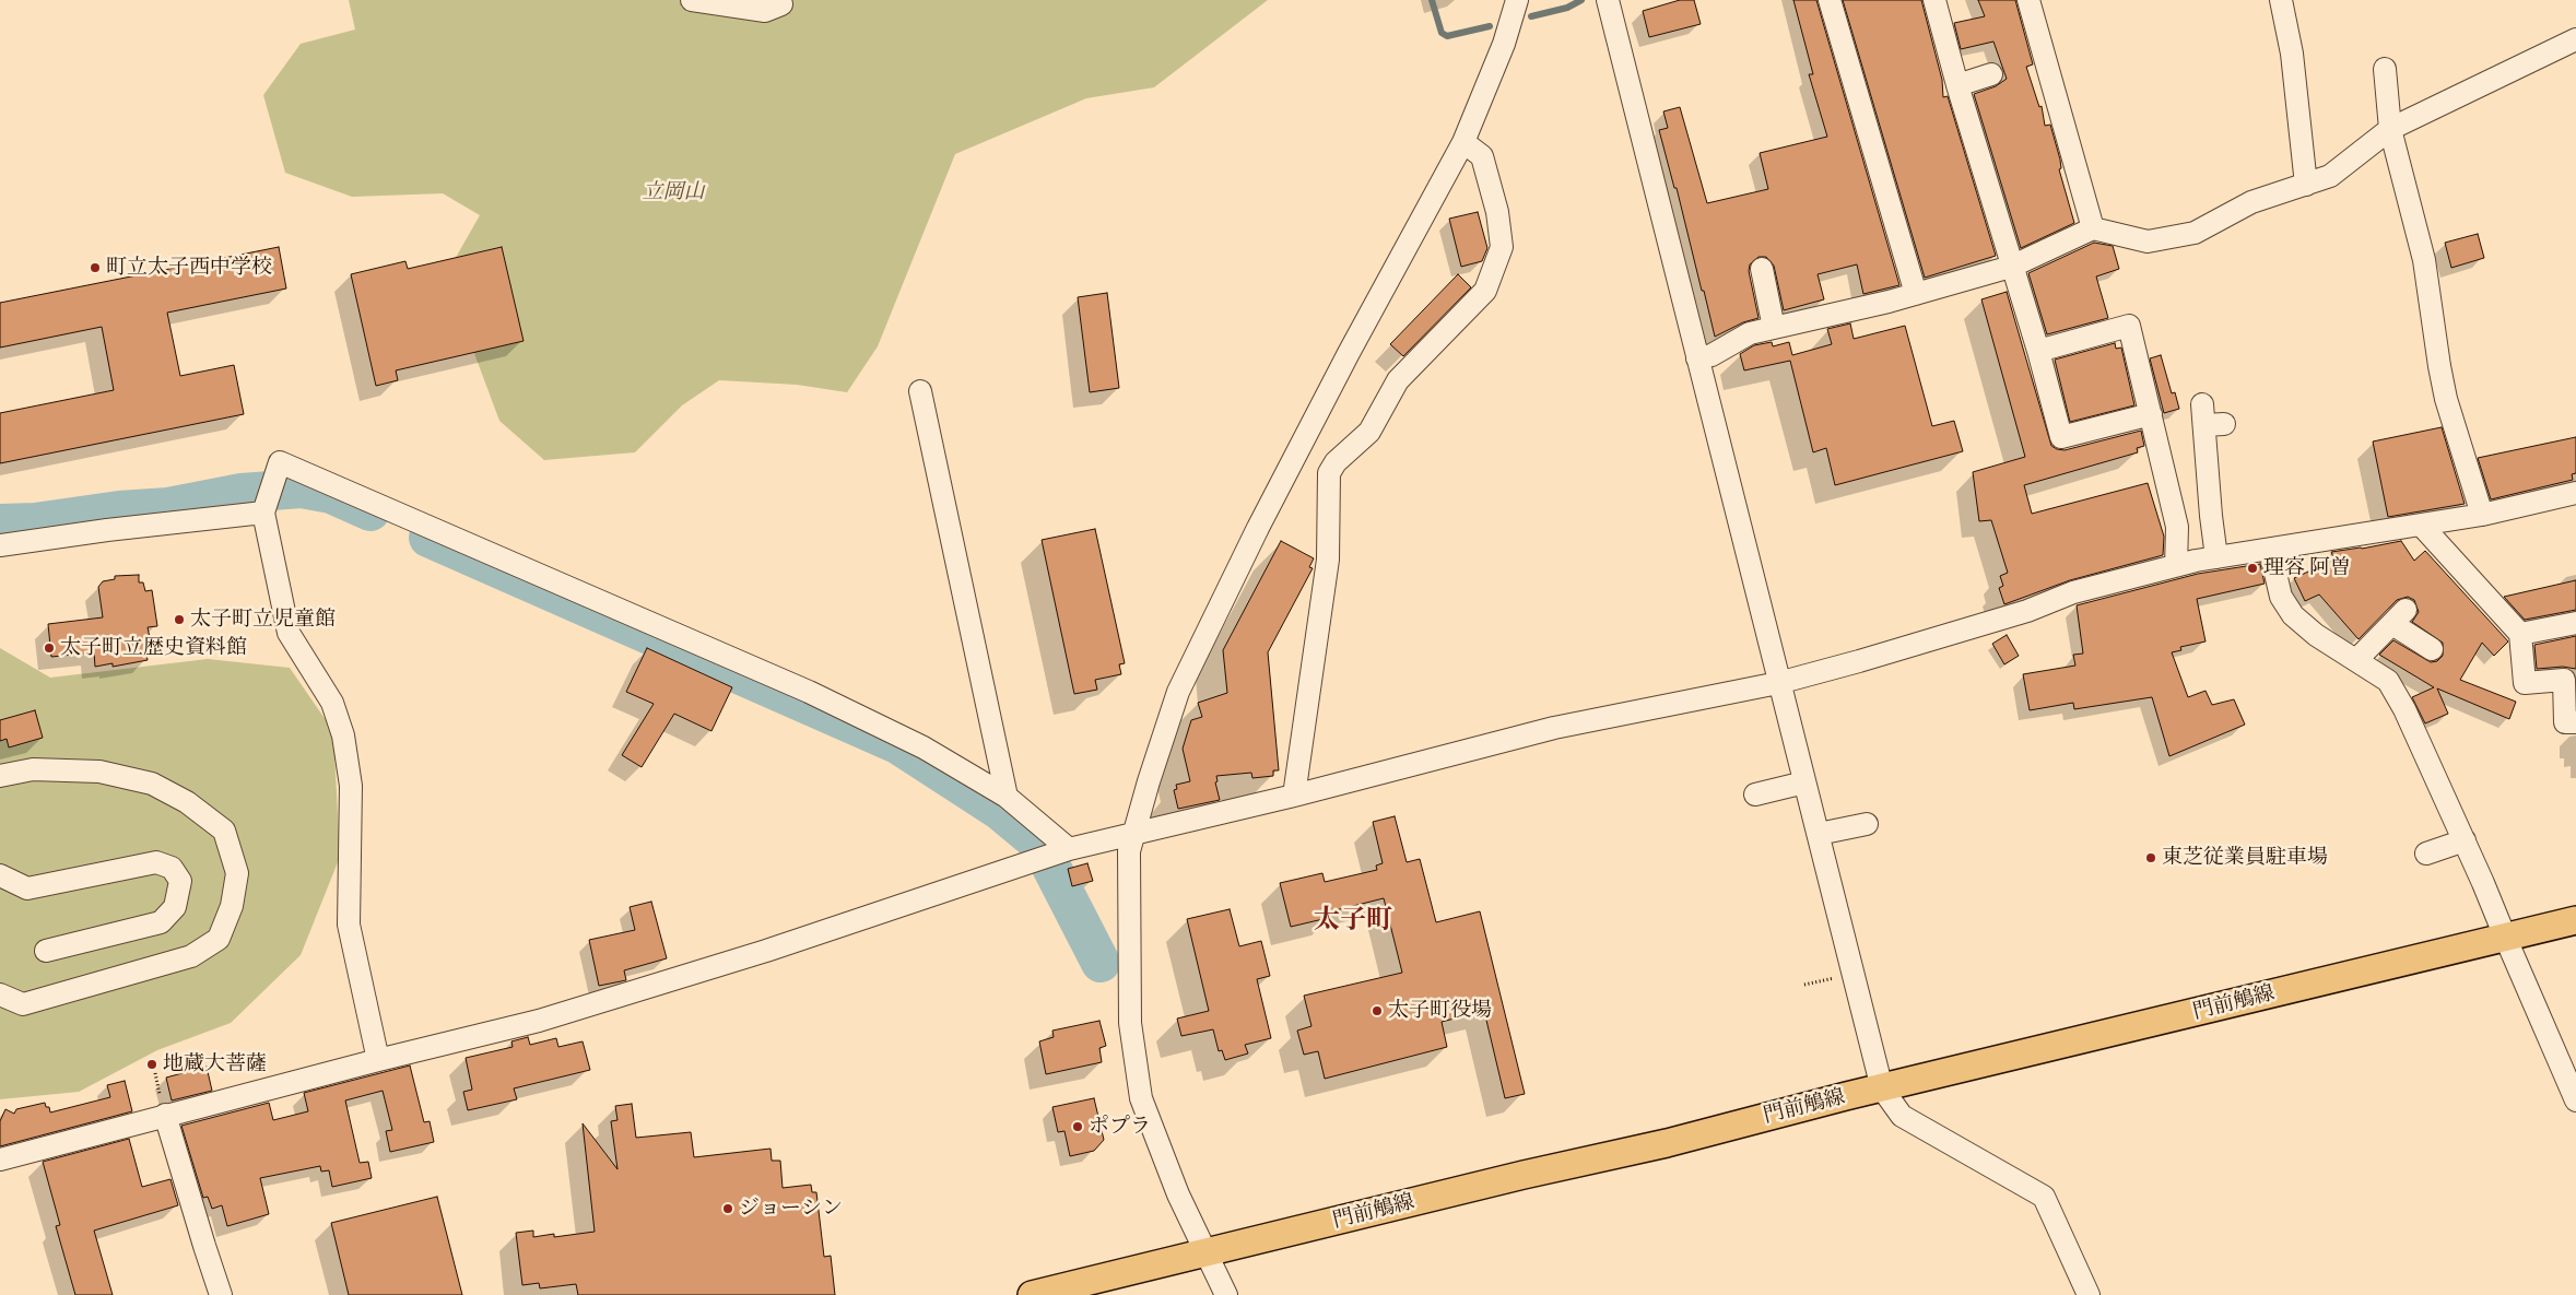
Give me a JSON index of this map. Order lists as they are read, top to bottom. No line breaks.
{"streets":{"main road":["門前鵤線"]},"districts":["太子町"],"parks":["立岡山"],"places":["町立太子西中学校","理容 阿曽","太子町立児童館","太子町立歴史資料館","東芝従業員駐車場","太子町役場","地蔵大菩薩","ポプラ","ジョーシン"]}
